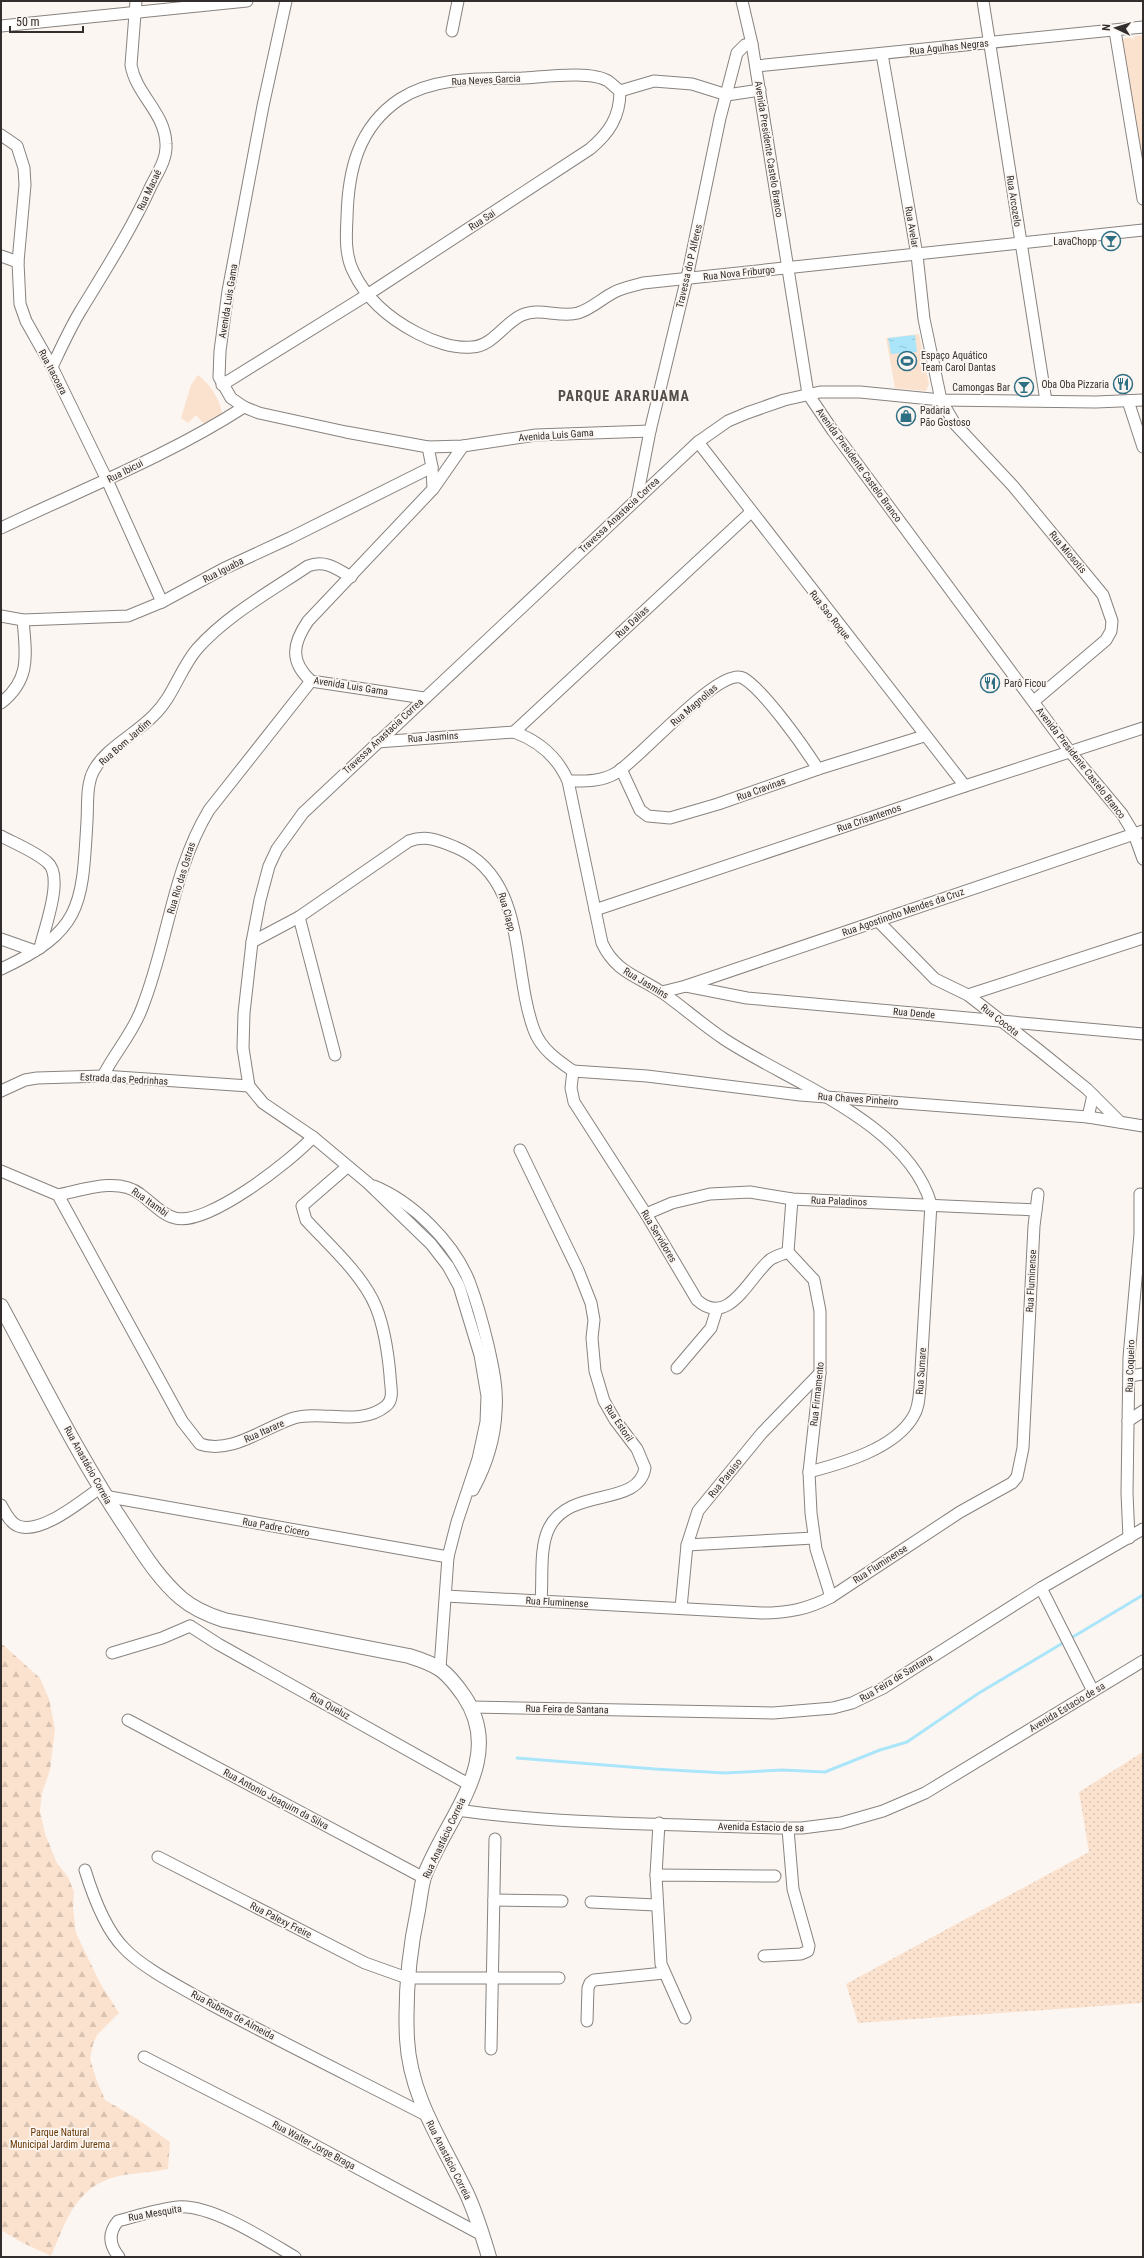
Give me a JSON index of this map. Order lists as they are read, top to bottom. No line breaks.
{"streets":{"main road":["Rua Anastácio Correia"],"street":["Rua Agulhas Negras","Rua Neves Garcia","Avenida Presidente Castelo Branco","Rua Macaé","Rua Arcozelo","Rua Sai","Rua Avelar","Travessa do P Alferes","Rua Nova Friburgo","Avenida Luis Gama","Rua Itacoara","Rua Ibicui","Travessa Anastacia Correa","Rua Miosotis","Rua Iguaba","Rua Sao Roque","Rua Dalias","Rua Magnolias","Rua Jasmins","Rua Bom Jardim","Rua Cravinas","Rua Crisantemos","Rua Rio das Ostras","Rua Clapp","Rua Agostinoho Mendes da Cruz","Rua Dende","Rua Cocota","Estrada das Pedrinhas","Rua Chaves Pinheiro","Rua Paladinos","Rua Itambi","Rua Servidores","Rua Fluminense","Rua Coqueiro","Rua Sumare","Rua Firmamento","Rua Estoril","Rua Itarare","Rua Paraiso","Rua Padre Cicero","Rua Feira de Santana","Rua Queluz","Avenida Estacio de sa","Rua Antonio Joaquim da Silva","Rua Palexy Freire","Rua Rubens de Almeida","Rua Walter Jorge Braga","Rua Mesquita"]},"crossings":[["Rua Agulhas Negras","Avenida Presidente Castelo Branco"],["Rua Agulhas Negras","Rua Arcozelo"],["Rua Agulhas Negras","Rua Avelar"],["Rua Neves Garcia","Rua Sai"],["Rua Neves Garcia","Rua Nova Friburgo"],["Avenida Presidente Castelo Branco","Travessa do P Alferes"],["Avenida Presidente Castelo Branco","Rua Nova Friburgo"],["Avenida Presidente Castelo Branco","Travessa Anastacia Correa"],["Avenida Presidente Castelo Branco","Rua Miosotis"],["Avenida Presidente Castelo Branco","Rua Crisantemos"],["Avenida Presidente Castelo Branco","Rua Agostinoho Mendes da Cruz"],["Rua Macaé","Rua Itacoara"],["Rua Arcozelo","Rua Nova Friburgo"],["Rua Arcozelo","Travessa Anastacia Correa"],["Rua Sai","Rua Nova Friburgo"],["Rua Sai","Avenida Luis Gama"],["Rua Avelar","Rua Nova Friburgo"],["Rua Avelar","Travessa Anastacia Correa"],["Rua Avelar","Rua Miosotis"],["Travessa do P Alferes","Rua Nova Friburgo"],["Travessa do P Alferes","Avenida Luis Gama"],["Travessa do P Alferes","Travessa Anastacia Correa"],["Avenida Luis Gama","Rua Ibicui"],["Avenida Luis Gama","Travessa Anastacia Correa"],["Avenida Luis Gama","Rua Bom Jardim"],["Avenida Luis Gama","Rua Rio das Ostras"],["Rua Itacoara","Rua Ibicui"],["Rua Itacoara","Rua Iguaba"],["Travessa Anastacia Correa","Rua Miosotis"],["Travessa Anastacia Correa","Rua Sao Roque"],["Travessa Anastacia Correa","Rua Jasmins"],["Travessa Anastacia Correa","Rua Clapp"],["Travessa Anastacia Correa","Estrada das Pedrinhas"],["Rua Sao Roque","Rua Dalias"],["Rua Sao Roque","Rua Cravinas"],["Rua Sao Roque","Rua Crisantemos"],["Rua Dalias","Rua Jasmins"],["Rua Magnolias","Rua Jasmins"],["Rua Magnolias","Rua Cravinas"],["Rua Jasmins","Rua Crisantemos"],["Rua Jasmins","Rua Agostinoho Mendes da Cruz"],["Rua Jasmins","Rua Chaves Pinheiro"],["Rua Jasmins","Rua Paladinos"],["Rua Jasmins","Rua Sumare"],["Rua Rio das Ostras","Estrada das Pedrinhas"],["Rua Clapp","Rua Chaves Pinheiro"],["Rua Clapp","Rua Servidores"],["Rua Agostinoho Mendes da Cruz","Rua Dende"],["Rua Agostinoho Mendes da Cruz","Rua Cocota"],["Rua Dende","Rua Cocota"],["Rua Cocota","Rua Chaves Pinheiro"],["Rua Chaves Pinheiro","Rua Servidores"],["Rua Paladinos","Rua Servidores"],["Rua Paladinos","Rua Fluminense"],["Rua Paladinos","Rua Sumare"],["Rua Itambi","Rua Itarare"],["Rua Fluminense","Rua Firmamento"],["Rua Fluminense","Rua Estoril"],["Rua Fluminense","Rua Paraiso"],["Rua Coqueiro","Rua Feira de Santana"],["Rua Sumare","Rua Firmamento"],["Rua Firmamento","Rua Paraiso"],["Rua Anastácio Correia","Rua Padre Cicero"],["Rua Anastácio Correia","Rua Feira de Santana"],["Rua Anastácio Correia","Rua Queluz"],["Rua Anastácio Correia","Avenida Estacio de sa"],["Rua Anastácio Correia","Rua Antonio Joaquim da Silva"],["Rua Anastácio Correia","Rua Palexy Freire"],["Rua Anastácio Correia","Rua Rubens de Almeida"],["Rua Anastácio Correia","Rua Walter Jorge Braga"]],"districts":["PARQUE ARARUAMA"],"parks":["Parque Natural Municipal Jardim Jurema"],"places":{"bar":["LavaChopp","Camongas Bar"],"sports":["Espaço Aquático Team Carol Dantas"],"restaurant":["Oba Oba Pizzaria","Parô Ficou"],"shop":["Padaria Pão Gostoso"]},"scale_bar":"50 m","north":"left"}
